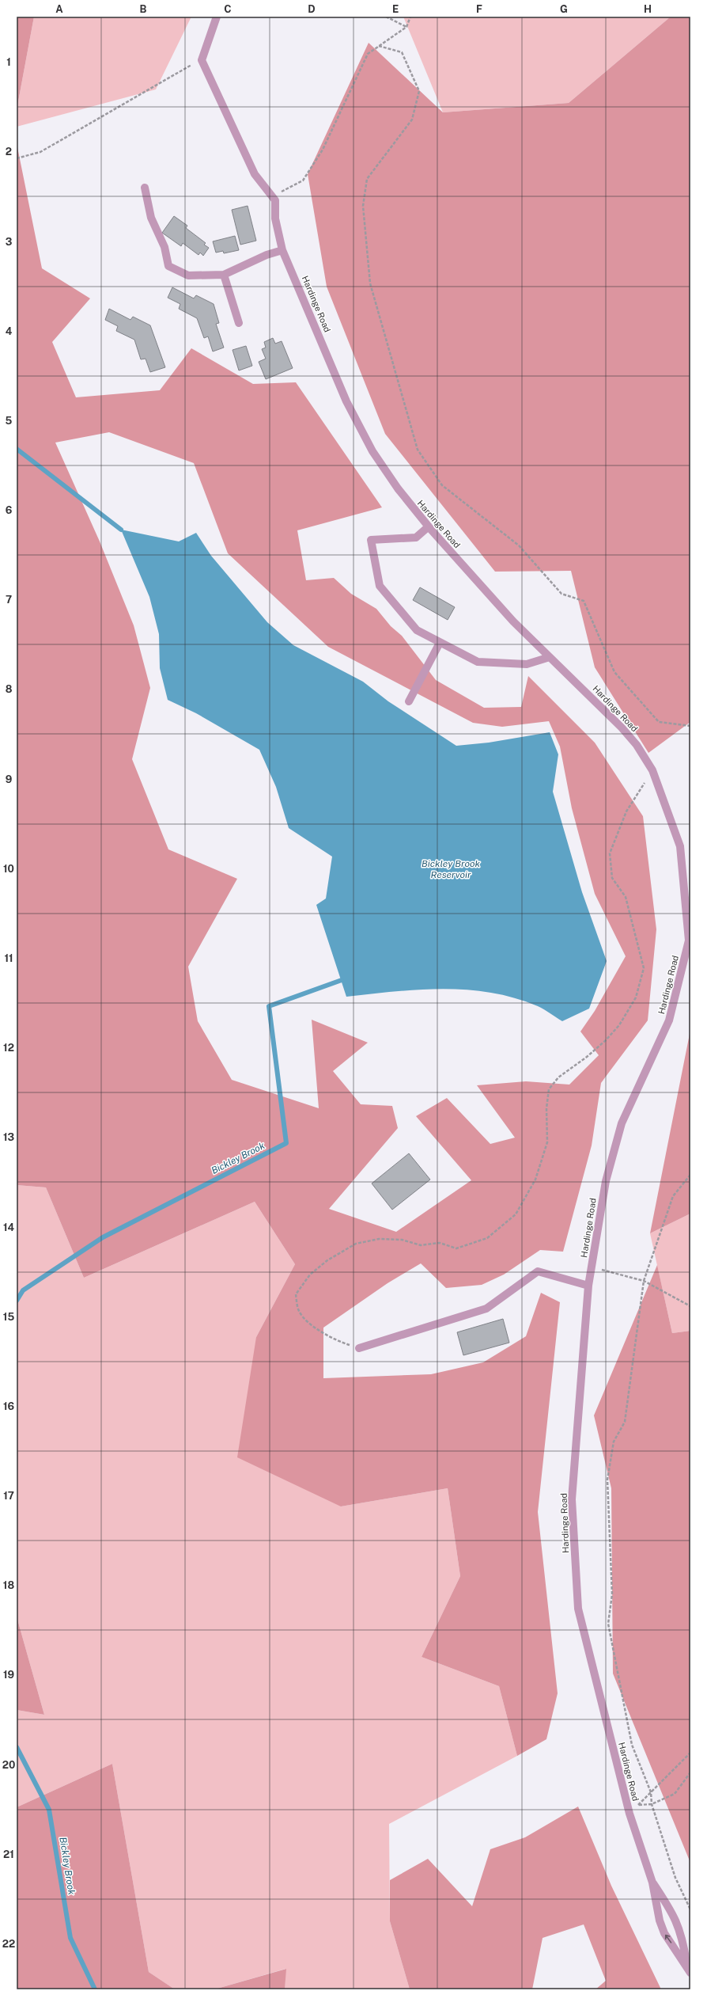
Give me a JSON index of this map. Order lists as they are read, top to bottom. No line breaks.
{"streets":{"street":["Hardinge Road"]},"water":["Bickley Brook Reservoir","Bickley Brook"],"grid":{"columns":["A","B","C","D","E","F","G","H"],"rows":["1","2","3","4","5","6","7","8","9","10","11","12","13","14","15","16","17","18","19","20","21","22"]}}
